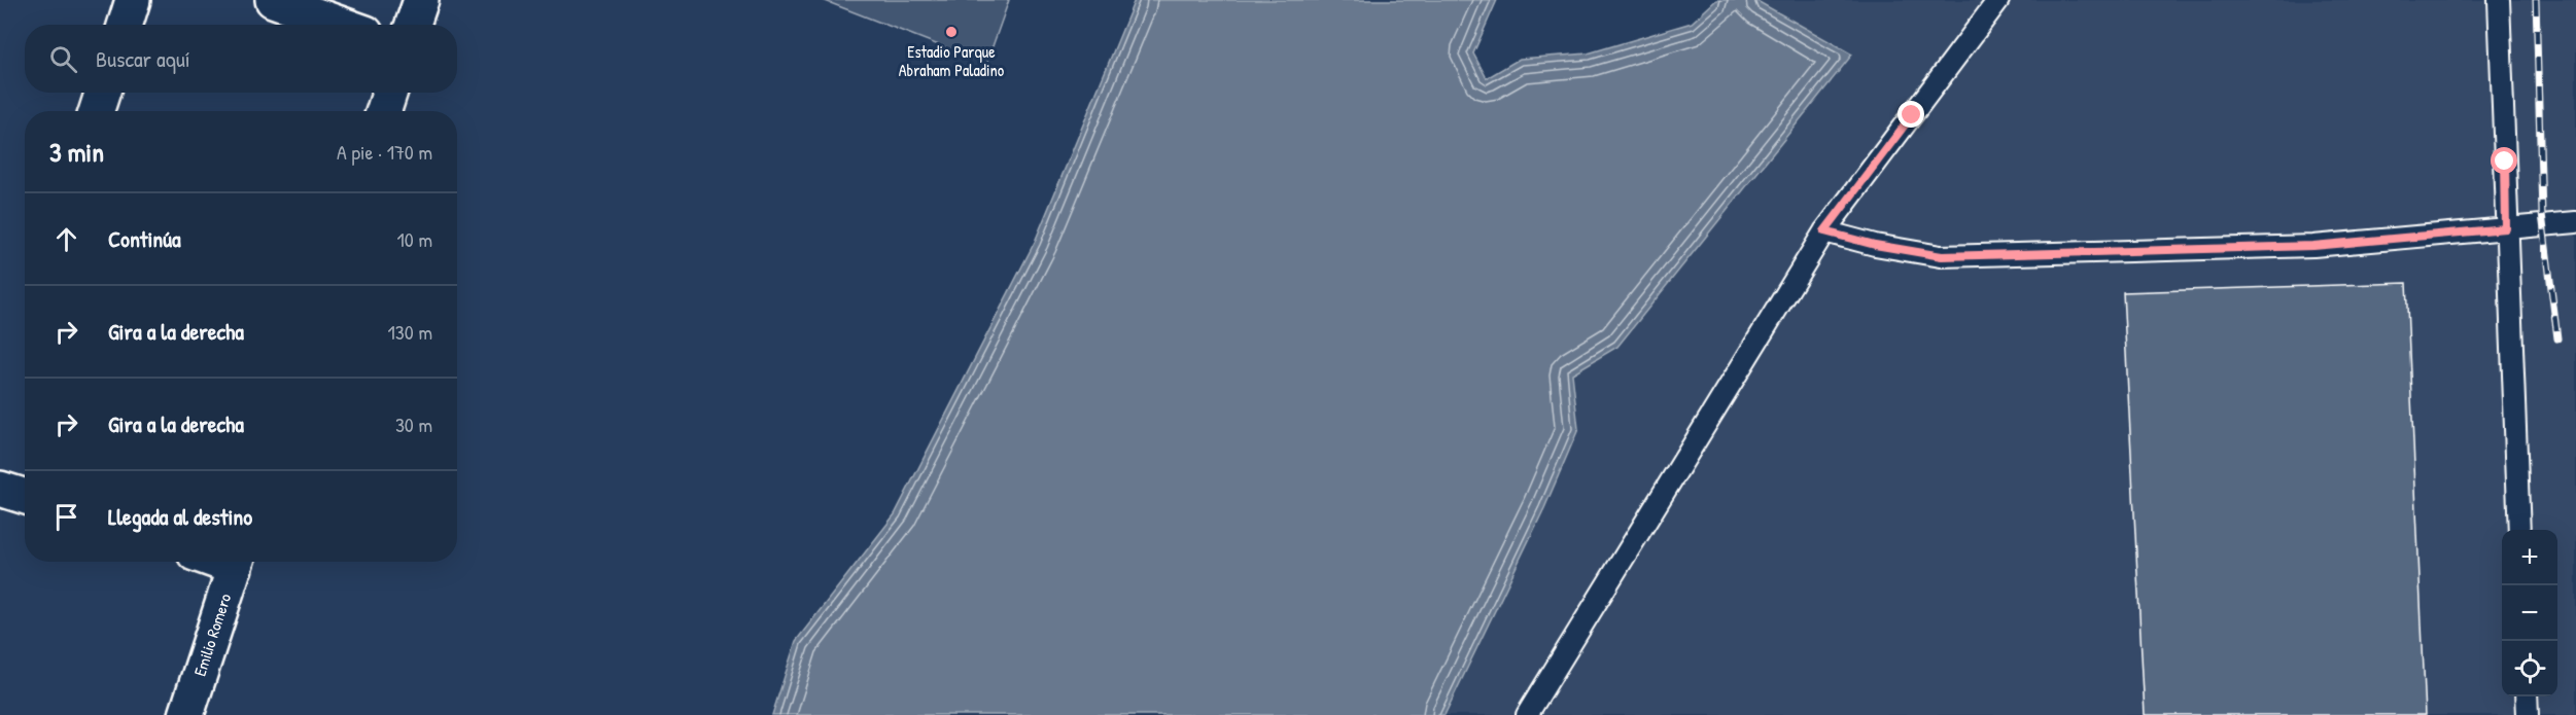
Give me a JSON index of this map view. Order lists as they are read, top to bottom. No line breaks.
{"streets":{"street":["Emilio Romero"]},"places":["Estadio Parque Abraham Paladino"],"page":{"search":"Buscar aquí","heading":["3 min","A pie · 170 m"],"list":[["Continúa","10 m"],["Gira a la derecha","130 m"],["Gira a la derecha","30 m"],"Llegada al destino"],"map_buttons":["+","−"]}}
